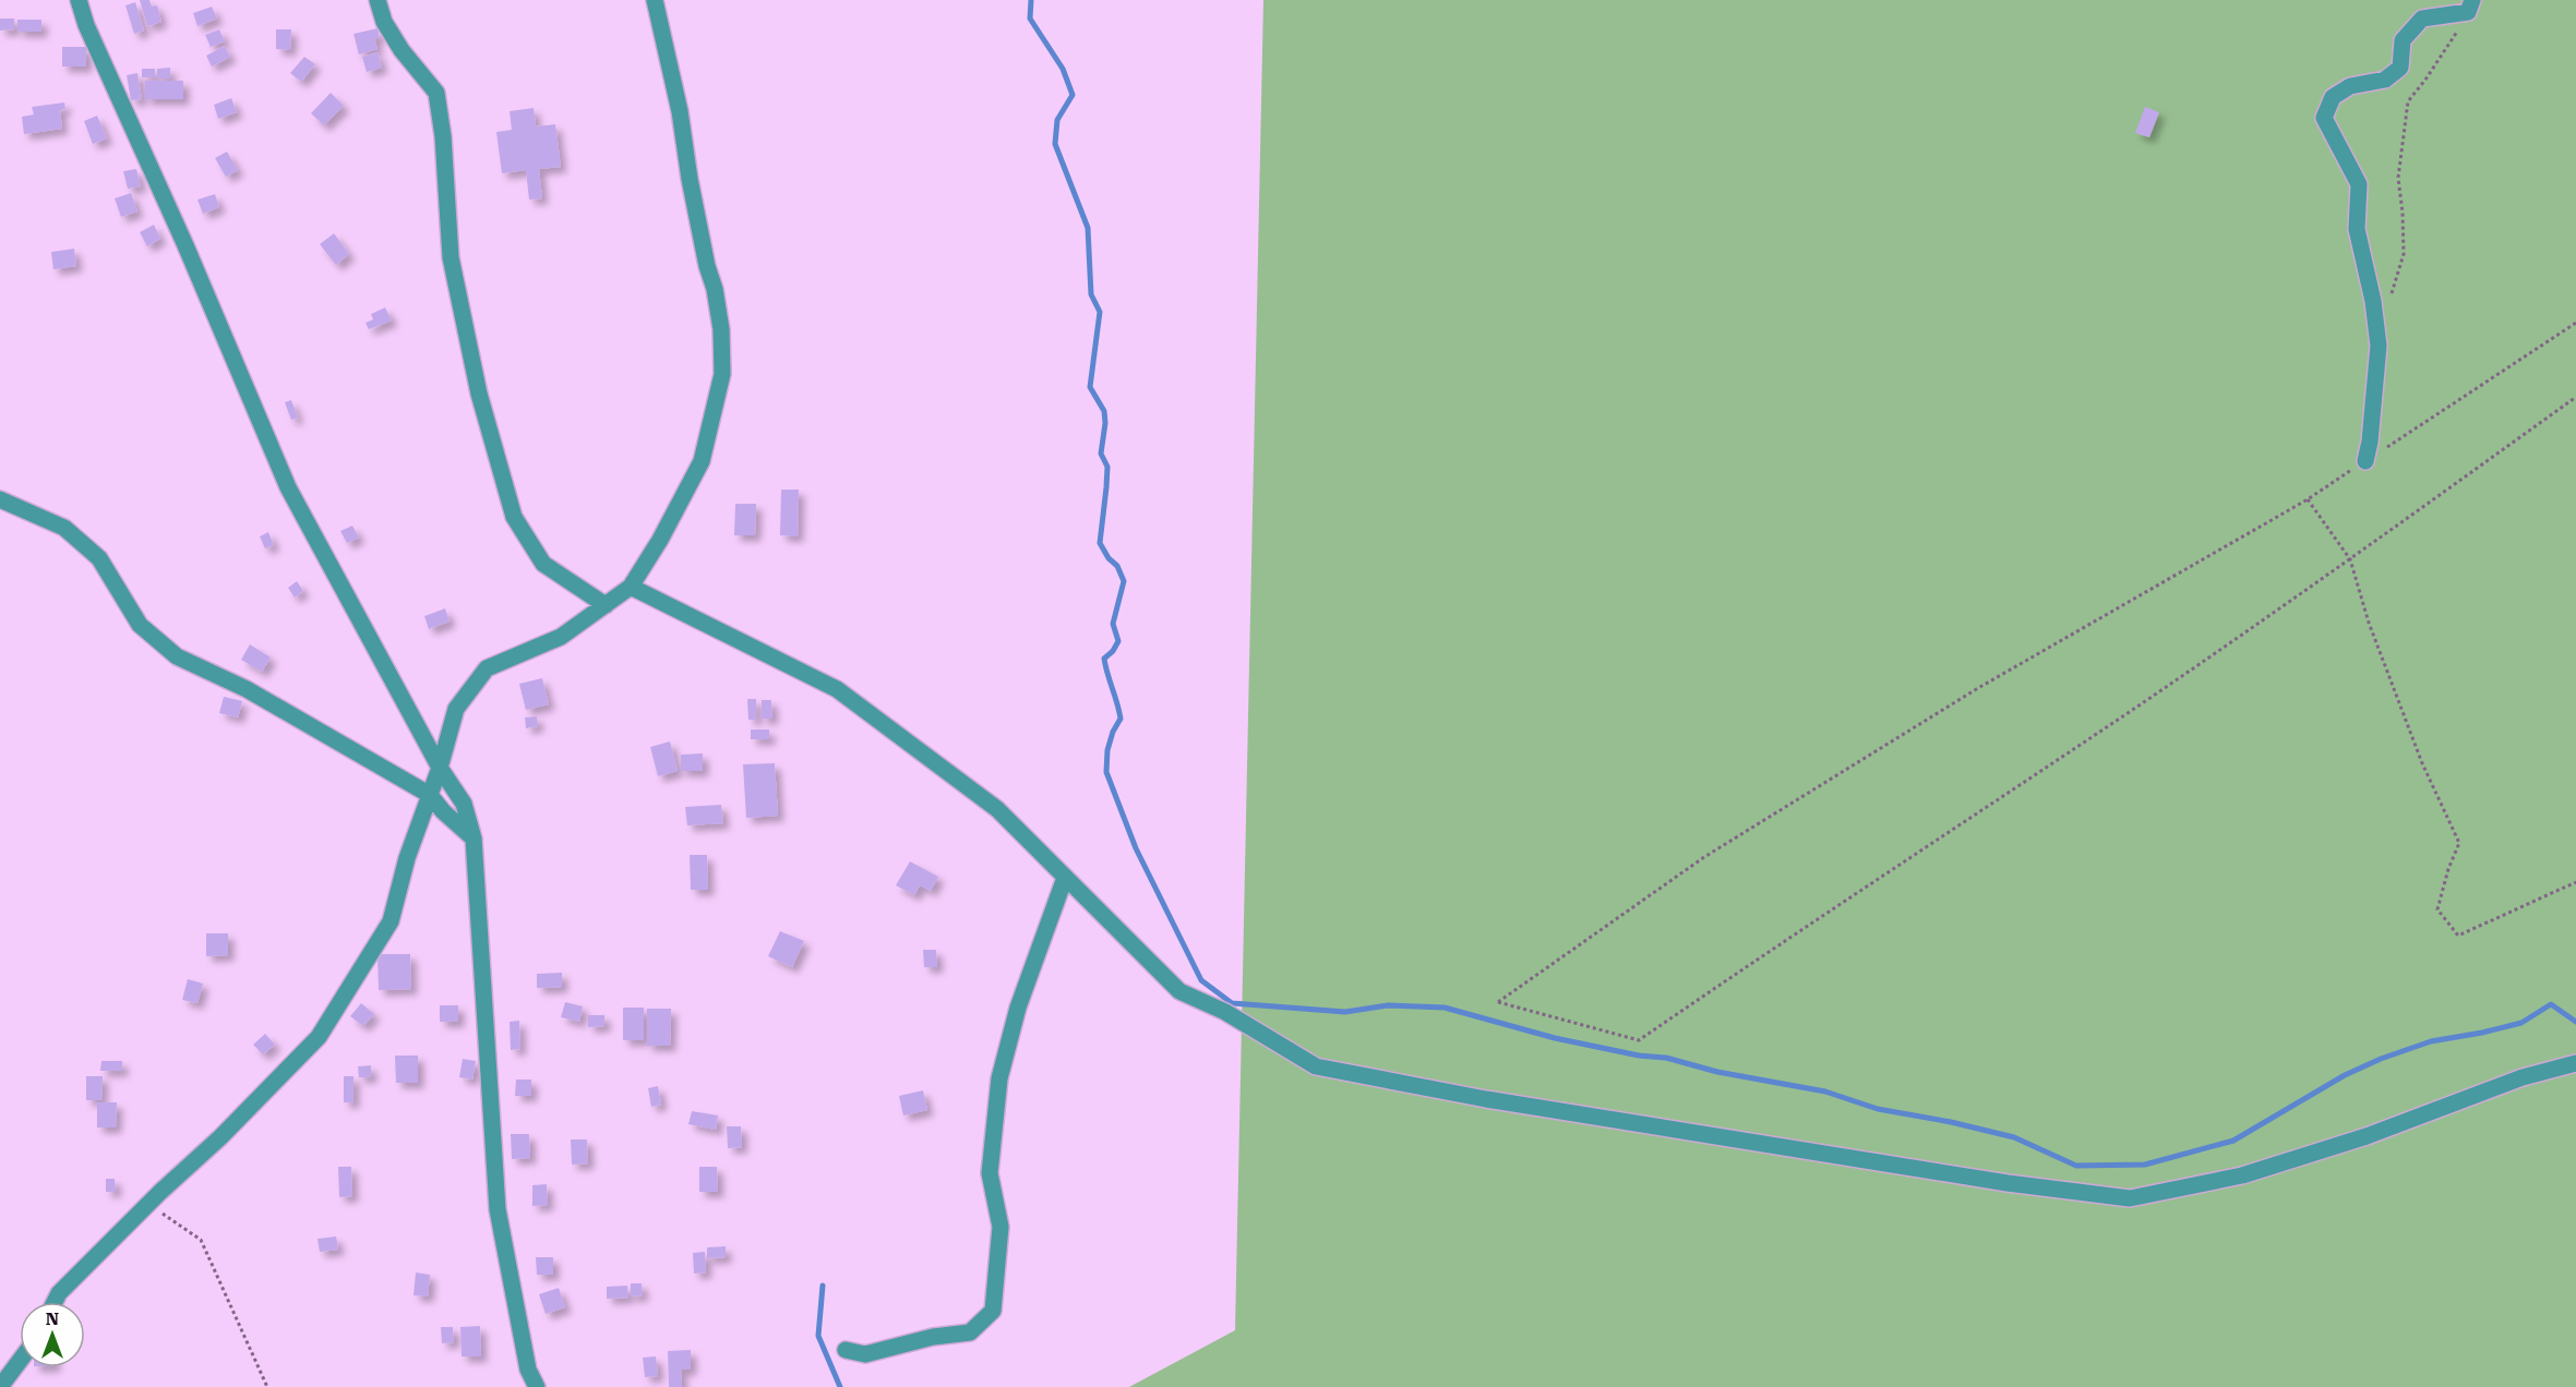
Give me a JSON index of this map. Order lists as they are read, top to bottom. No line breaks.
{"north":"top"}
